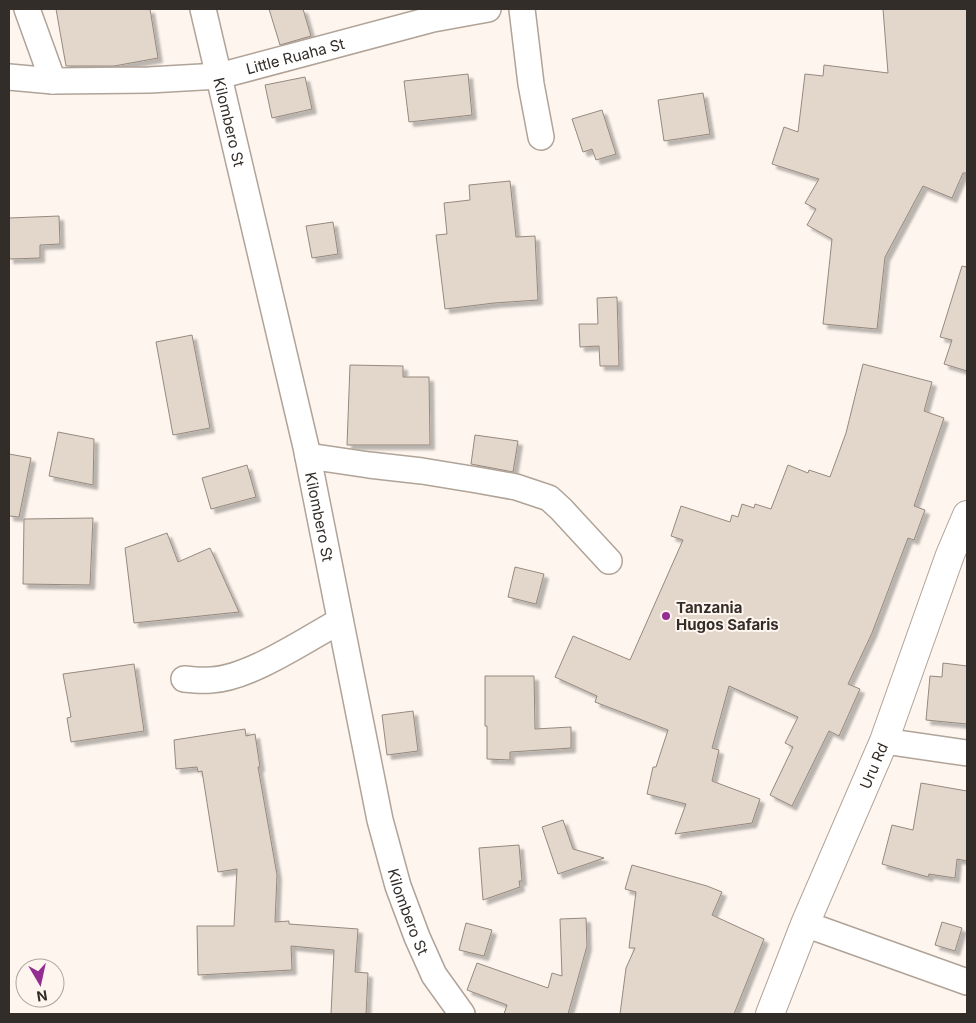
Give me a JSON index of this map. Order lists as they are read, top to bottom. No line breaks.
{"streets":{"street":["Little Ruaha St","Kilombero St","Uru Rd"]},"crossings":[["Little Ruaha St","Kilombero St"]],"places":["Tanzania Hugos Safaris"],"north":"bottom"}
